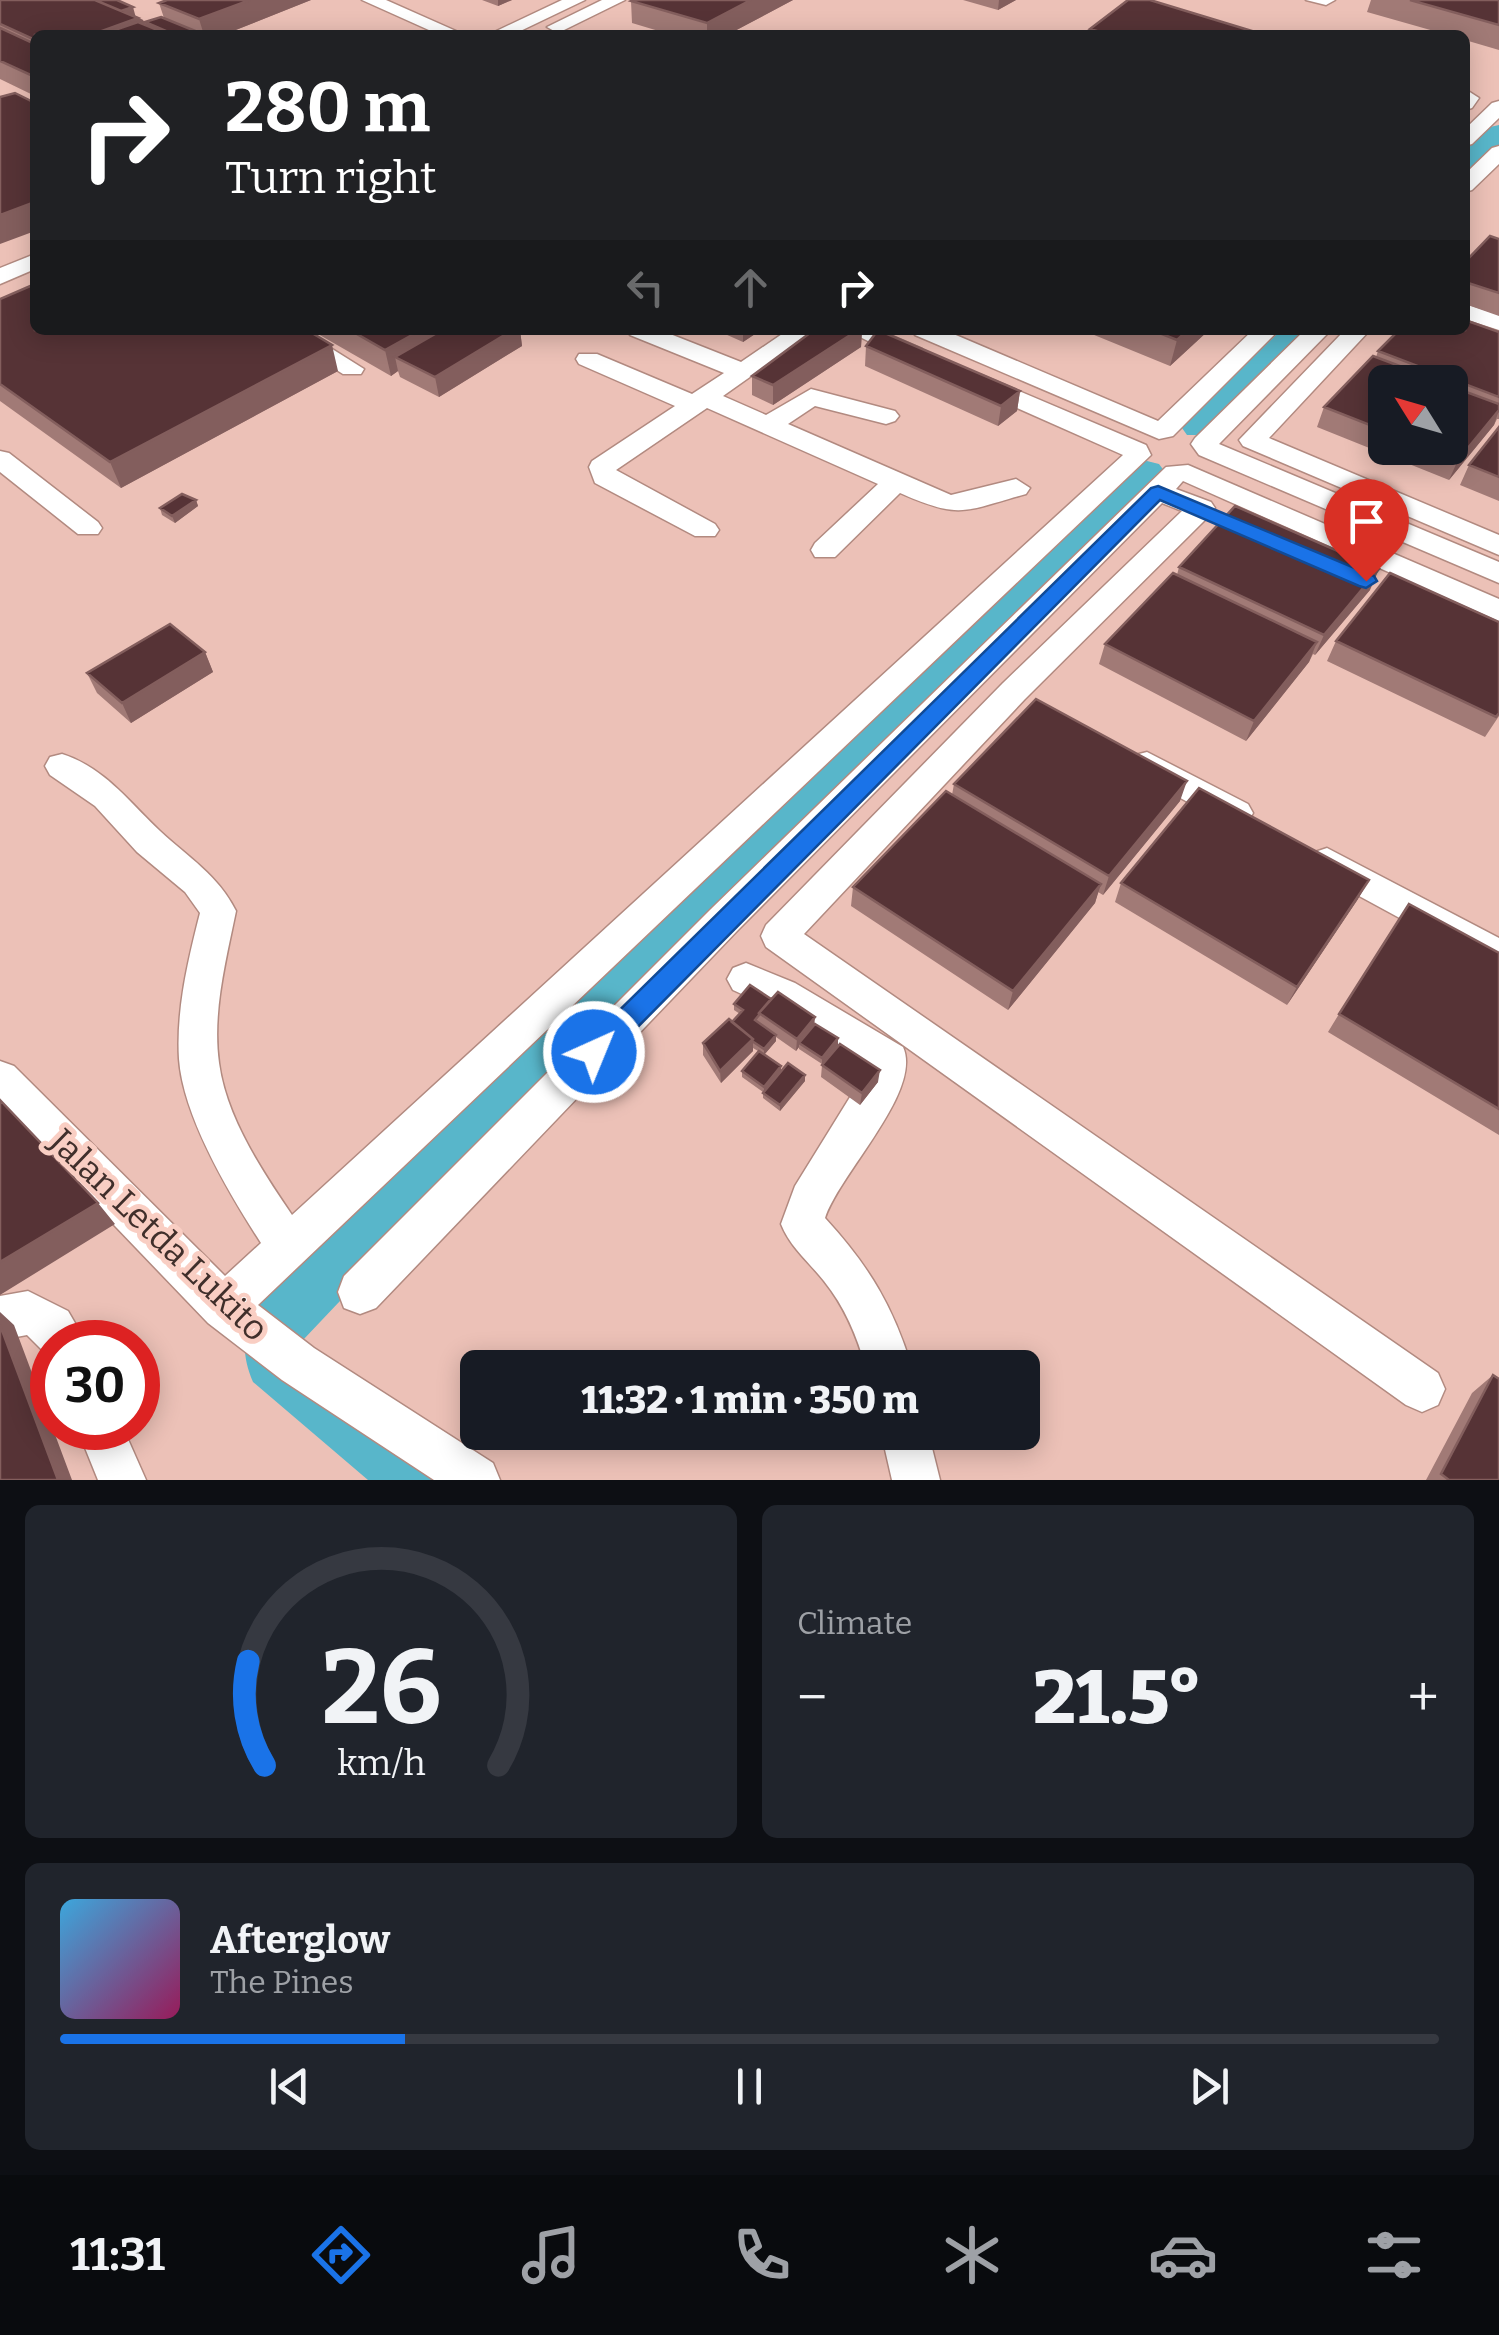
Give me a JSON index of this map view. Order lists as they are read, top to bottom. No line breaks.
{"streets":{"street":["Jalan Letda Lukito"]},"north":"top left","page":{"turn":["280 m","Turn right"],"limit":"30","trip":"11:32 · 1 min · 350 m","tile":"Climate","heat":["−","21.5°","+"],"song":["Afterglow","The Pines"],"tabs":"11:31","gauge":["26","km/h"]}}
